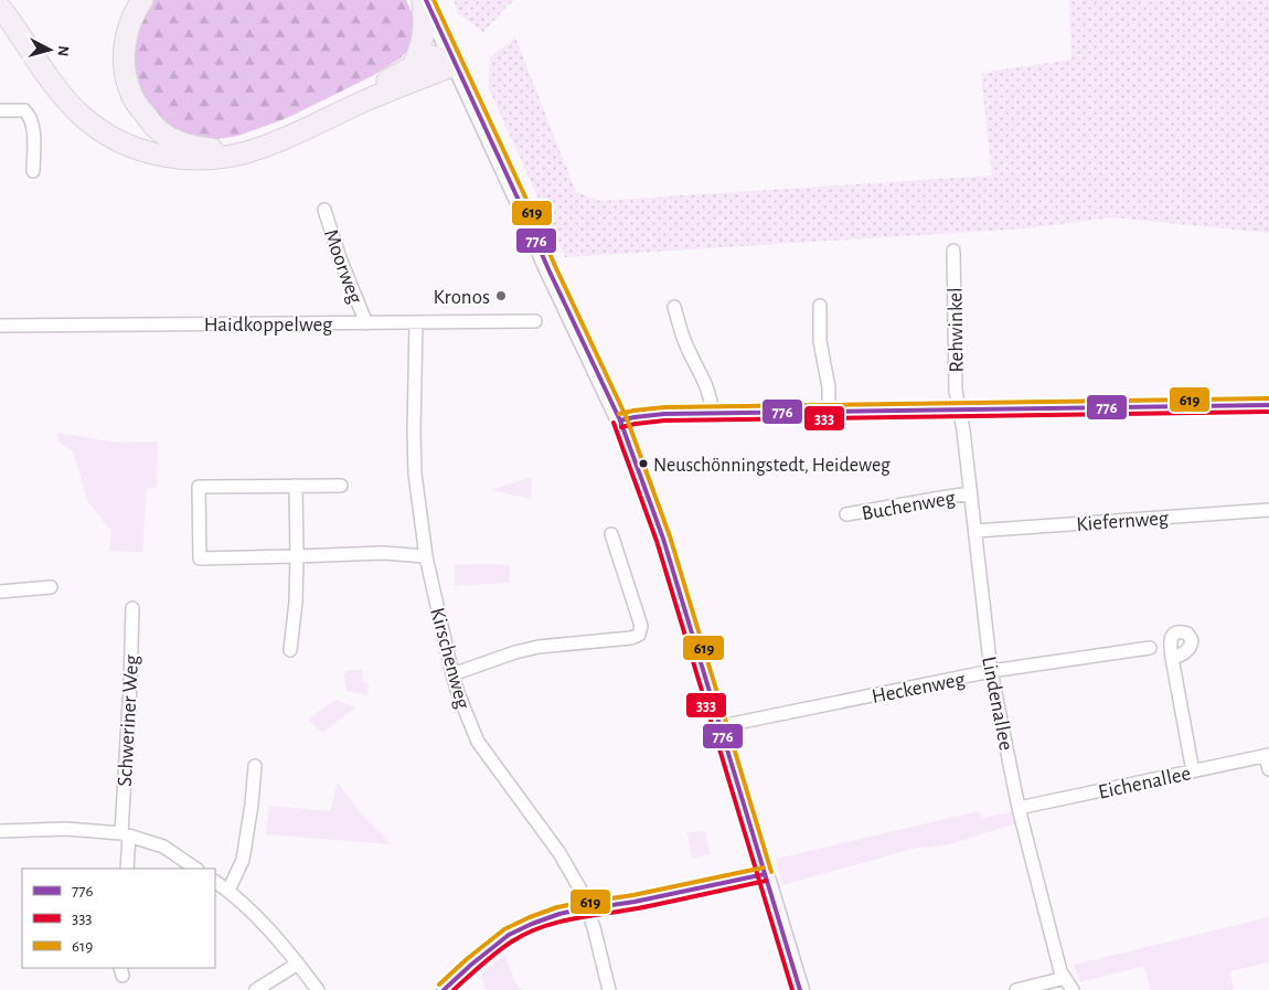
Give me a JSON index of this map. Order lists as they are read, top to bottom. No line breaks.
{"streets":{"street":["Moorweg","Haidkoppelweg","Rehwinkel","Buchenweg","Kiefernweg","Kirschenweg","Heckenweg","Lindenallee","Schweriner Weg","Eichenallee"]},"crossings":[["Moorweg","Haidkoppelweg"],["Haidkoppelweg","Kirschenweg"],["Rehwinkel","Lindenallee"],["Buchenweg","Lindenallee"],["Kiefernweg","Lindenallee"],["Heckenweg","Lindenallee"],["Lindenallee","Eichenallee"]],"places":["Kronos","Neuschönningstedt, Heideweg"],"lines":["transit line 776","transit line 619","transit line 333"],"legend":["776","333","619"],"north":"right"}
